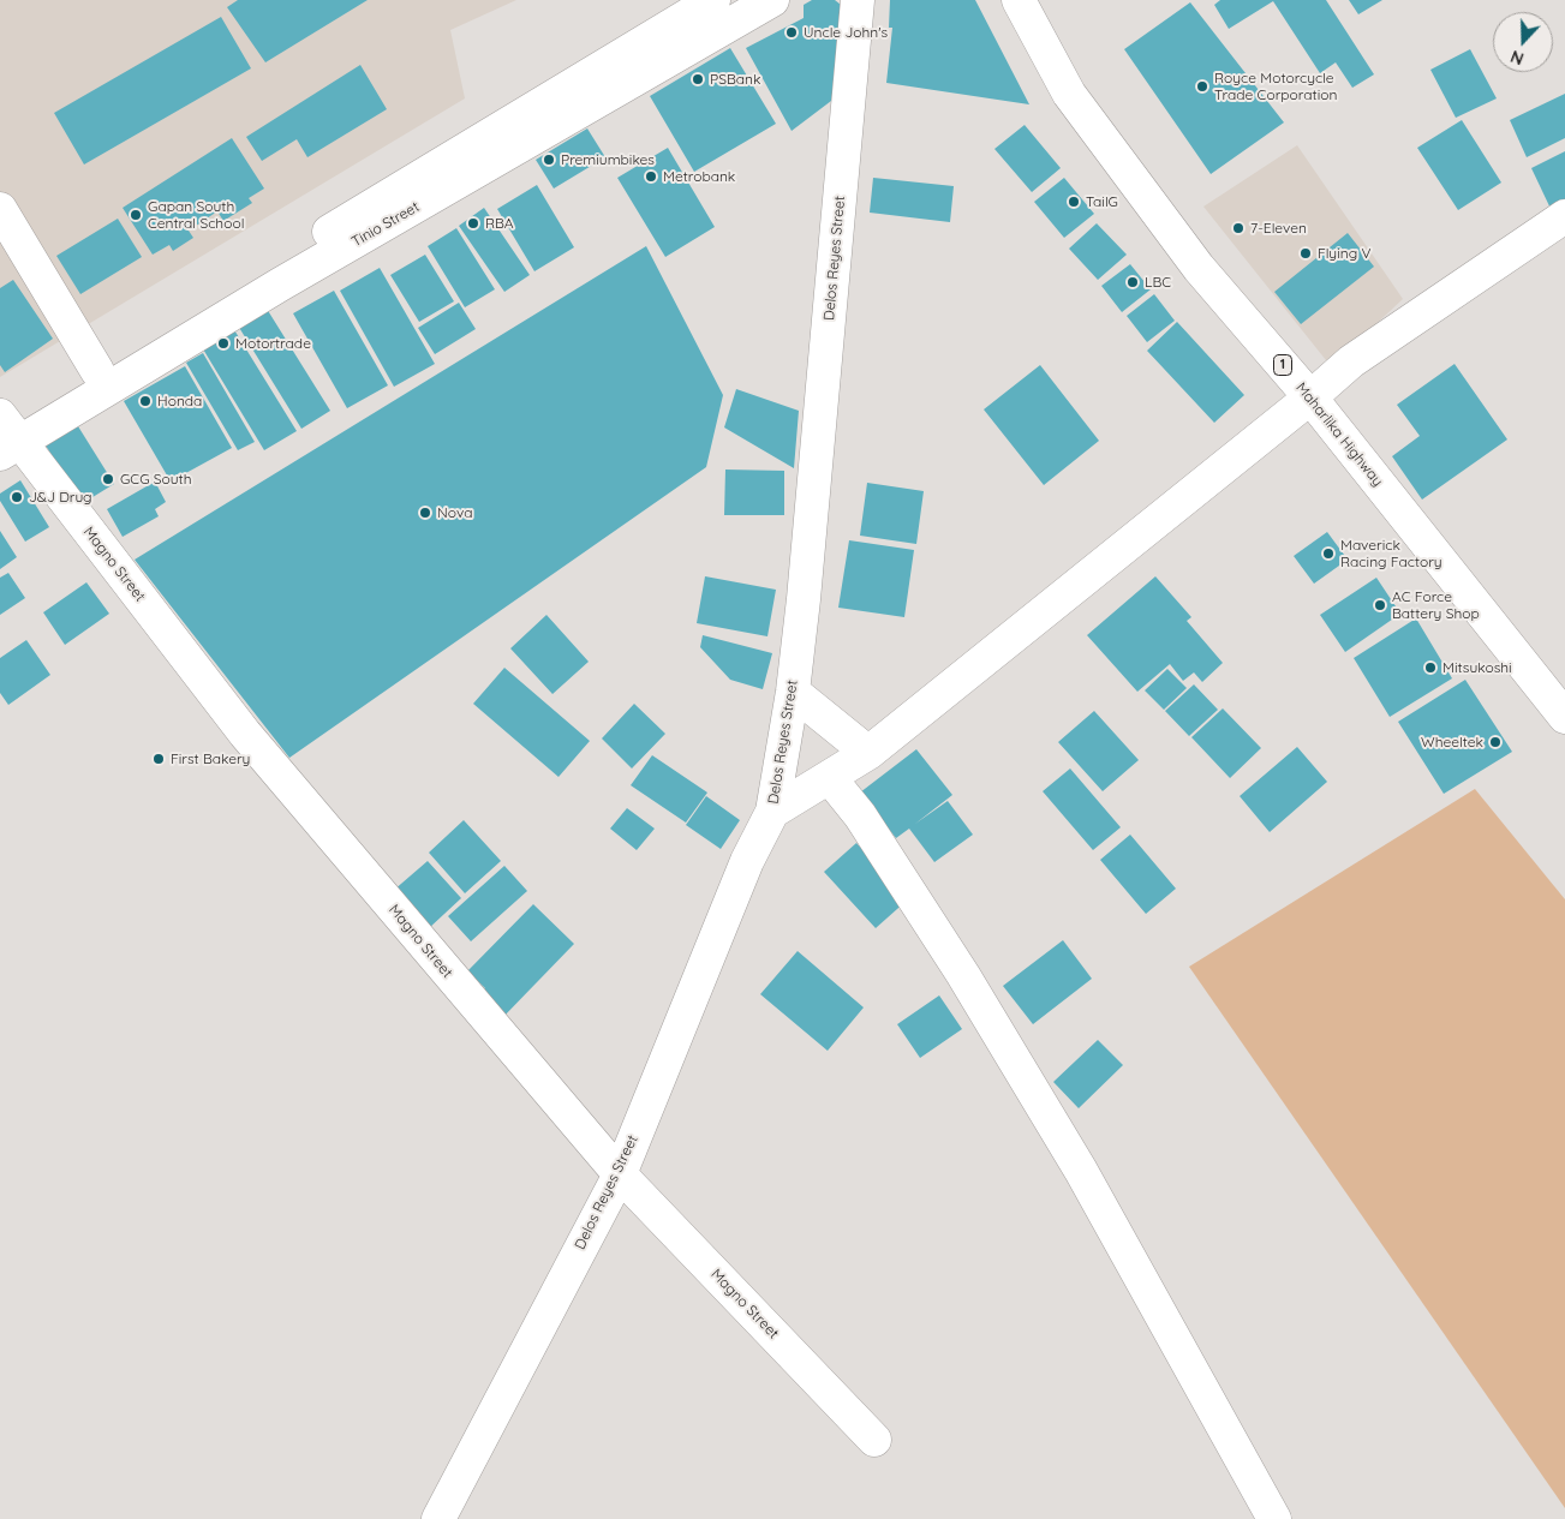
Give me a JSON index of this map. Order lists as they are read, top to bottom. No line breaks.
{"streets":{"main road":["Tinio Street","Delos Reyes Street","1","Maharlika Highway","Magno Street"]},"crossings":[["Tinio Street","Magno Street"],["Delos Reyes Street","Magno Street"]],"places":["Uncle John's","PSBank","Royce Motorcycle Trade Corporation","Premiumbikes","Metrobank","TailG","Gapan South Central School","RBA","7-Eleven","Flying V","LBC","Motortrade","Honda","GCG South","J&J Drug","Nova","Maverick Racing Factory","AC Force Battery Shop","Mitsukoshi","Wheeltek","First Bakery"],"north":"bottom"}
